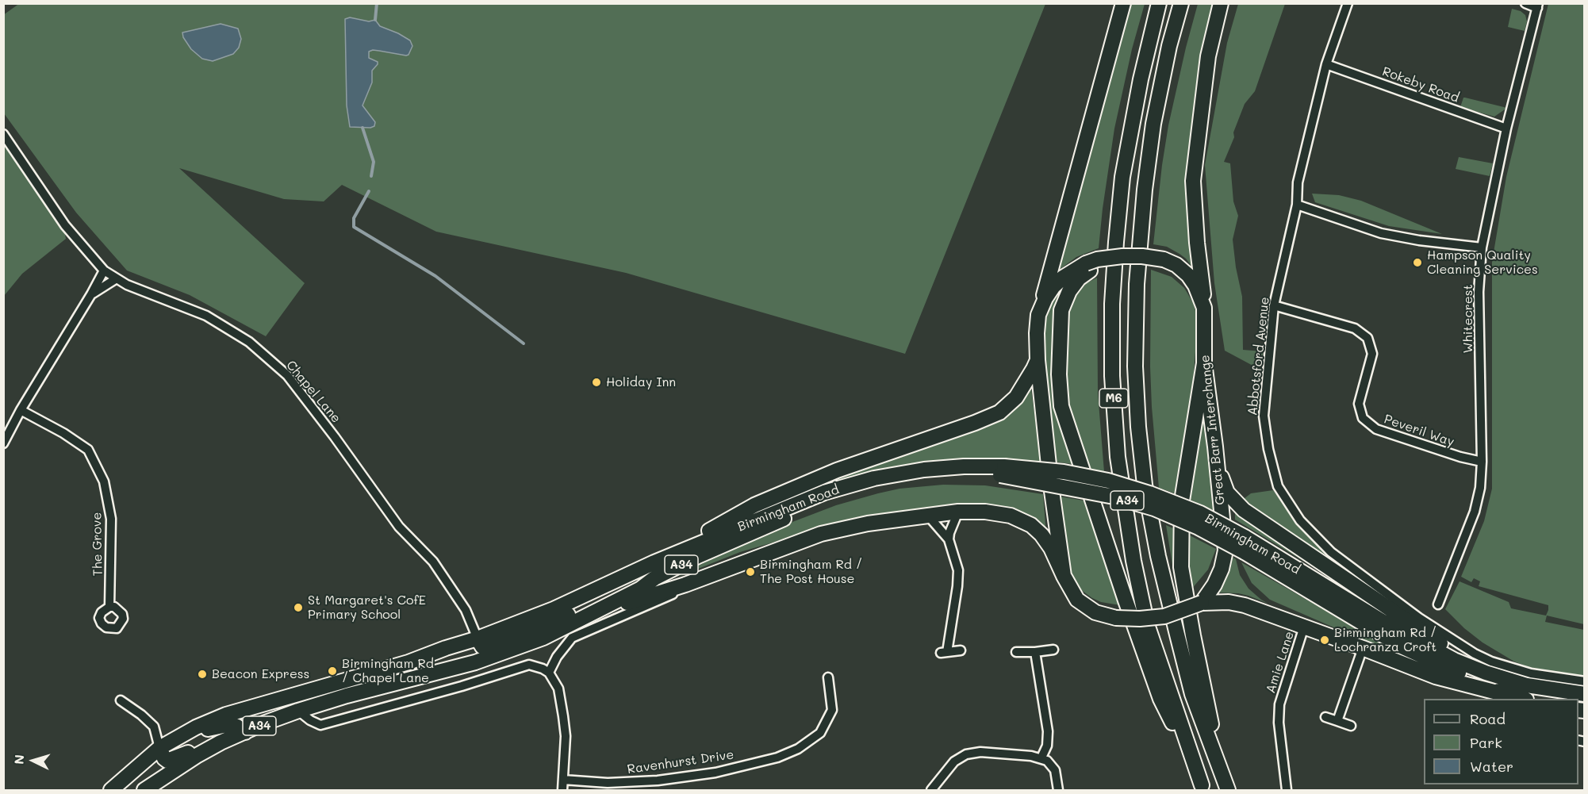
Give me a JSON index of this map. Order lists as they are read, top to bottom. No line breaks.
{"streets":{"highway":["M6","Great Barr Interchange","A34","Birmingham Road"],"street":["Rokeby Road","Whitecrest","Abbotsford Avenue","Chapel Lane","Peveril Way","The Grove","Amie Lane","Ravenhurst Drive"]},"crossings":[["Rokeby Road","Whitecrest"],["Rokeby Road","Abbotsford Avenue"],["Whitecrest","Peveril Way"],["Abbotsford Avenue","Peveril Way"],["Chapel Lane","Birmingham Road"],["M6","Great Barr Interchange"]],"places":["Hampson Quality Cleaning Services","Holiday Inn","Birmingham Rd / The Post House","St Margaret's CofE Primary School","Birmingham Rd / Lochranza Croft","Birmingham Rd / Chapel Lane","Beacon Express"],"legend":["Road","Park","Water"],"north":"left"}
